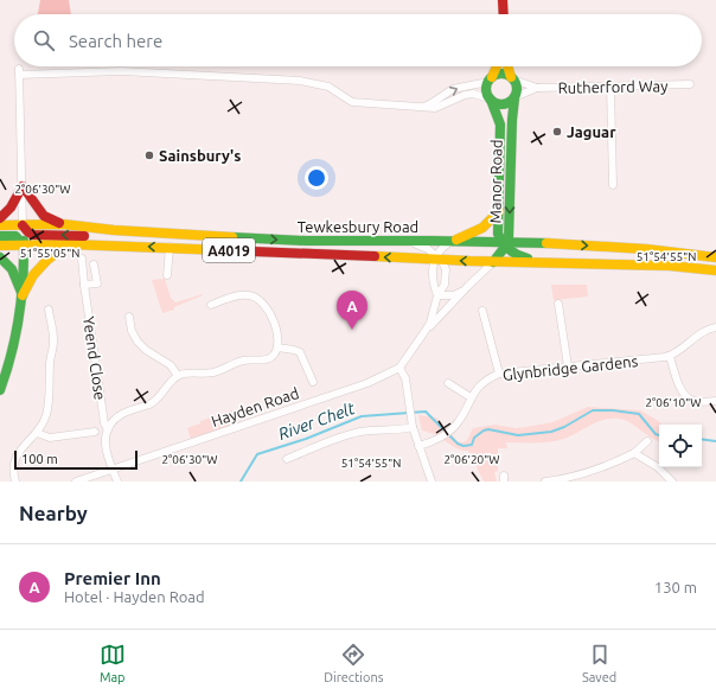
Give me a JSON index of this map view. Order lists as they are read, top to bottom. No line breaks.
{"streets":{"main road":["Manor Road","Tewkesbury Road","A4019"],"street":["Rutherford Way","Yeend Close","Glynbridge Gardens","Hayden Road"]},"crossings":[["Rutherford Way","Manor Road"],["Manor Road","Tewkesbury Road"],["Tewkesbury Road","Hayden Road"]],"water":["River Chelt"],"places":["Jaguar","Sainsbury's"],"scale_bar":"100 m","page":{"search":"Search here","pins":"A","scale":"100 m","heading":"Nearby","list":[{"mark":"A","name":"Premier Inn","note":"Hotel · Hayden Road","value":"130 m"}],"nav":["Map","Directions","Saved"]},"coordinates":["2°06'30\"W","51°55'05\"N","51°54'55\"N","2°06'10\"W","2°06'20\"W"]}
